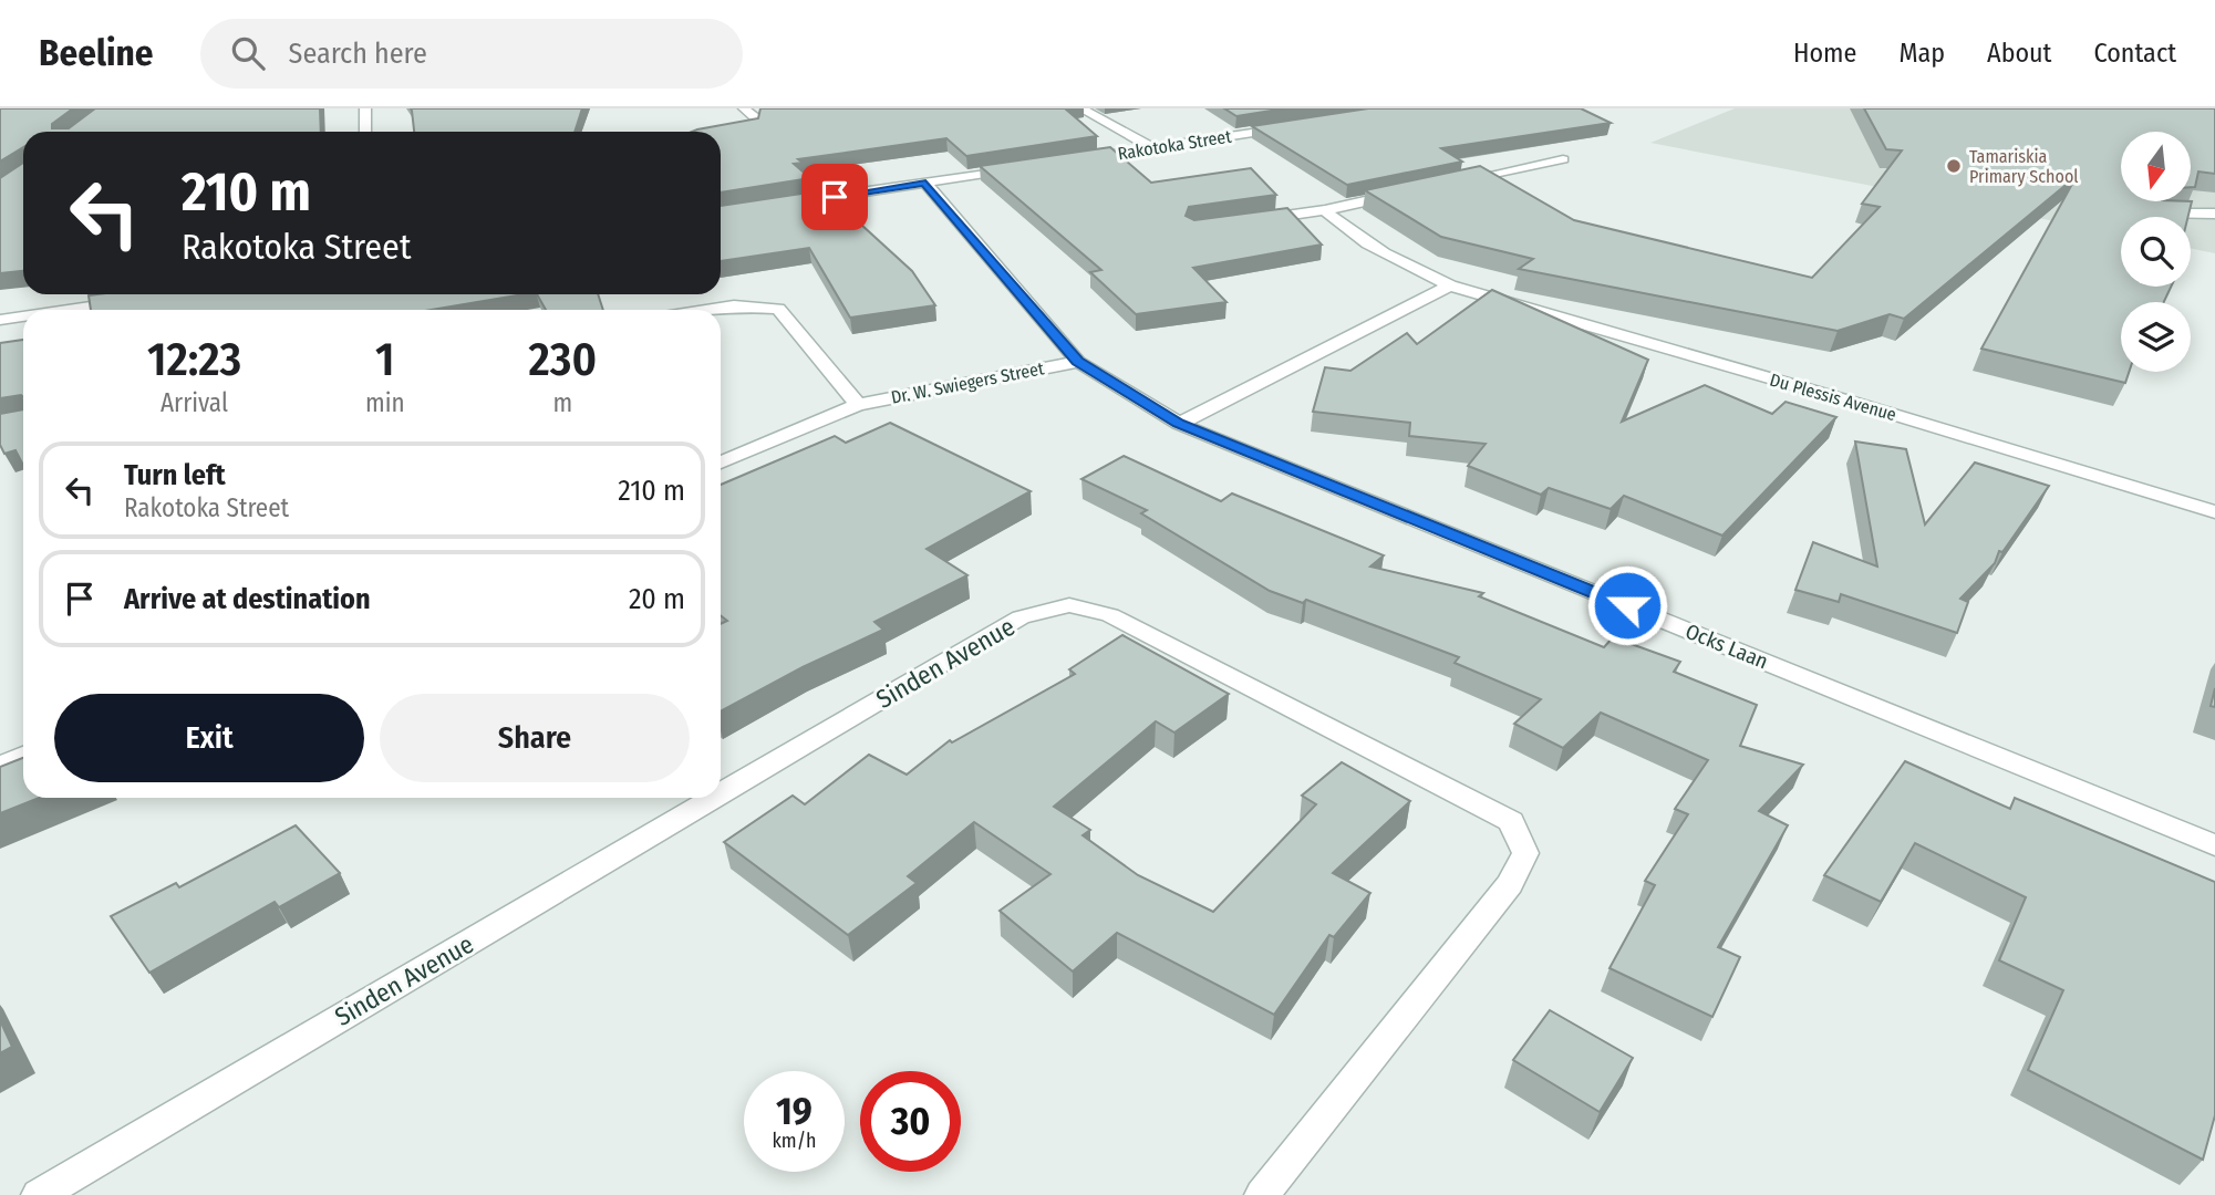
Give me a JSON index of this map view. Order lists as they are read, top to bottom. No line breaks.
{"streets":{"street":["Rakotoka Street","Dr. W. Swiegers Street","Du Plessis Avenue","Ocks Laan","Sinden Avenue"]},"crossings":[["Dr. W. Swiegers Street","Ocks Laan"]],"places":["Tamariskia Primary School"],"north":"bottom","page":{"header":"Beeline","search":"Search here","nav":["Home","Map","About","Contact"],"turn":["210 m","Rakotoka Street"],"eta":["12:23","Arrival","1","min","230","m"],"list":[{"name":"Turn left","note":"Rakotoka Street","value":"210 m"},{"name":"Arrive at destination","value":"20 m"}],"buttons":["Exit","Share"],"speed":"19 km/h","limit":"30"}}
